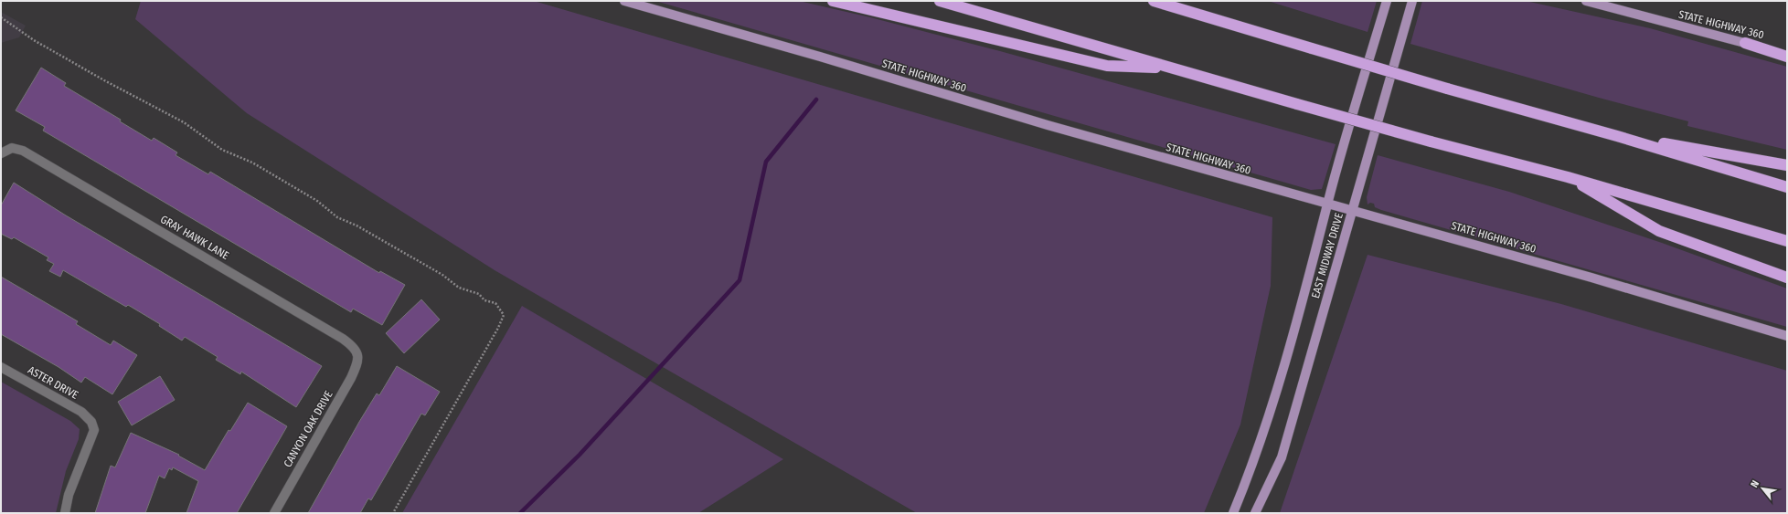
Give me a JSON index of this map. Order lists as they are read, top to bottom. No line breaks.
{"streets":{"main road":["STATE HIGHWAY 360","EAST MIDWAY DRIVE"],"street":["GRAY HAWK LANE","ASTER DRIVE","CANYON OAK DRIVE"]},"crossings":[["STATE HIGHWAY 360","EAST MIDWAY DRIVE"],["GRAY HAWK LANE","CANYON OAK DRIVE"]],"north":"top left"}
